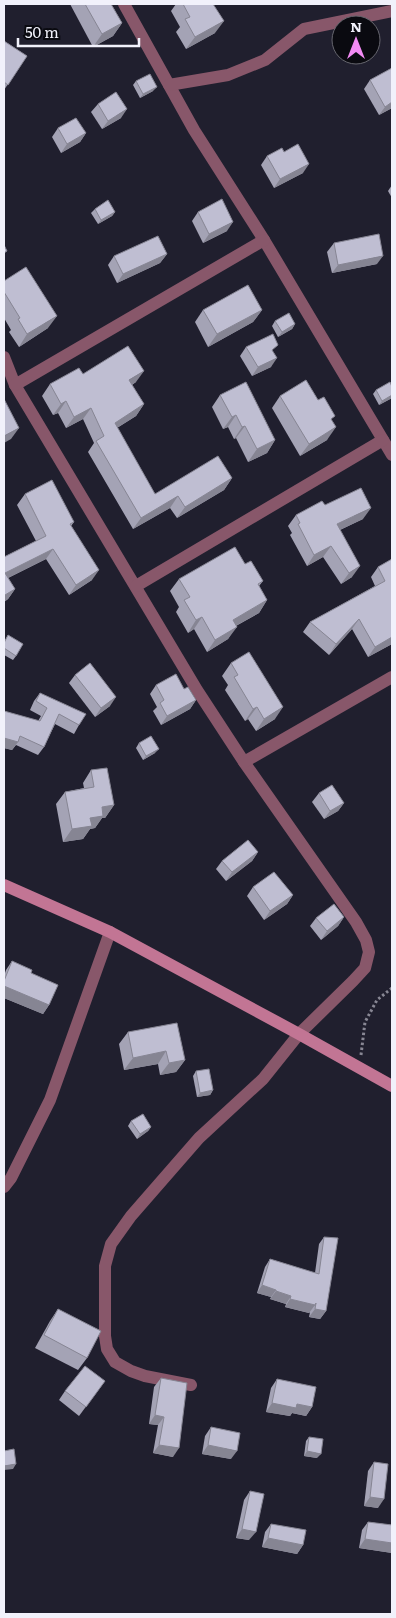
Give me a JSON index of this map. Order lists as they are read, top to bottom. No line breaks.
{"scale_bar":"50 m","north":"top"}
